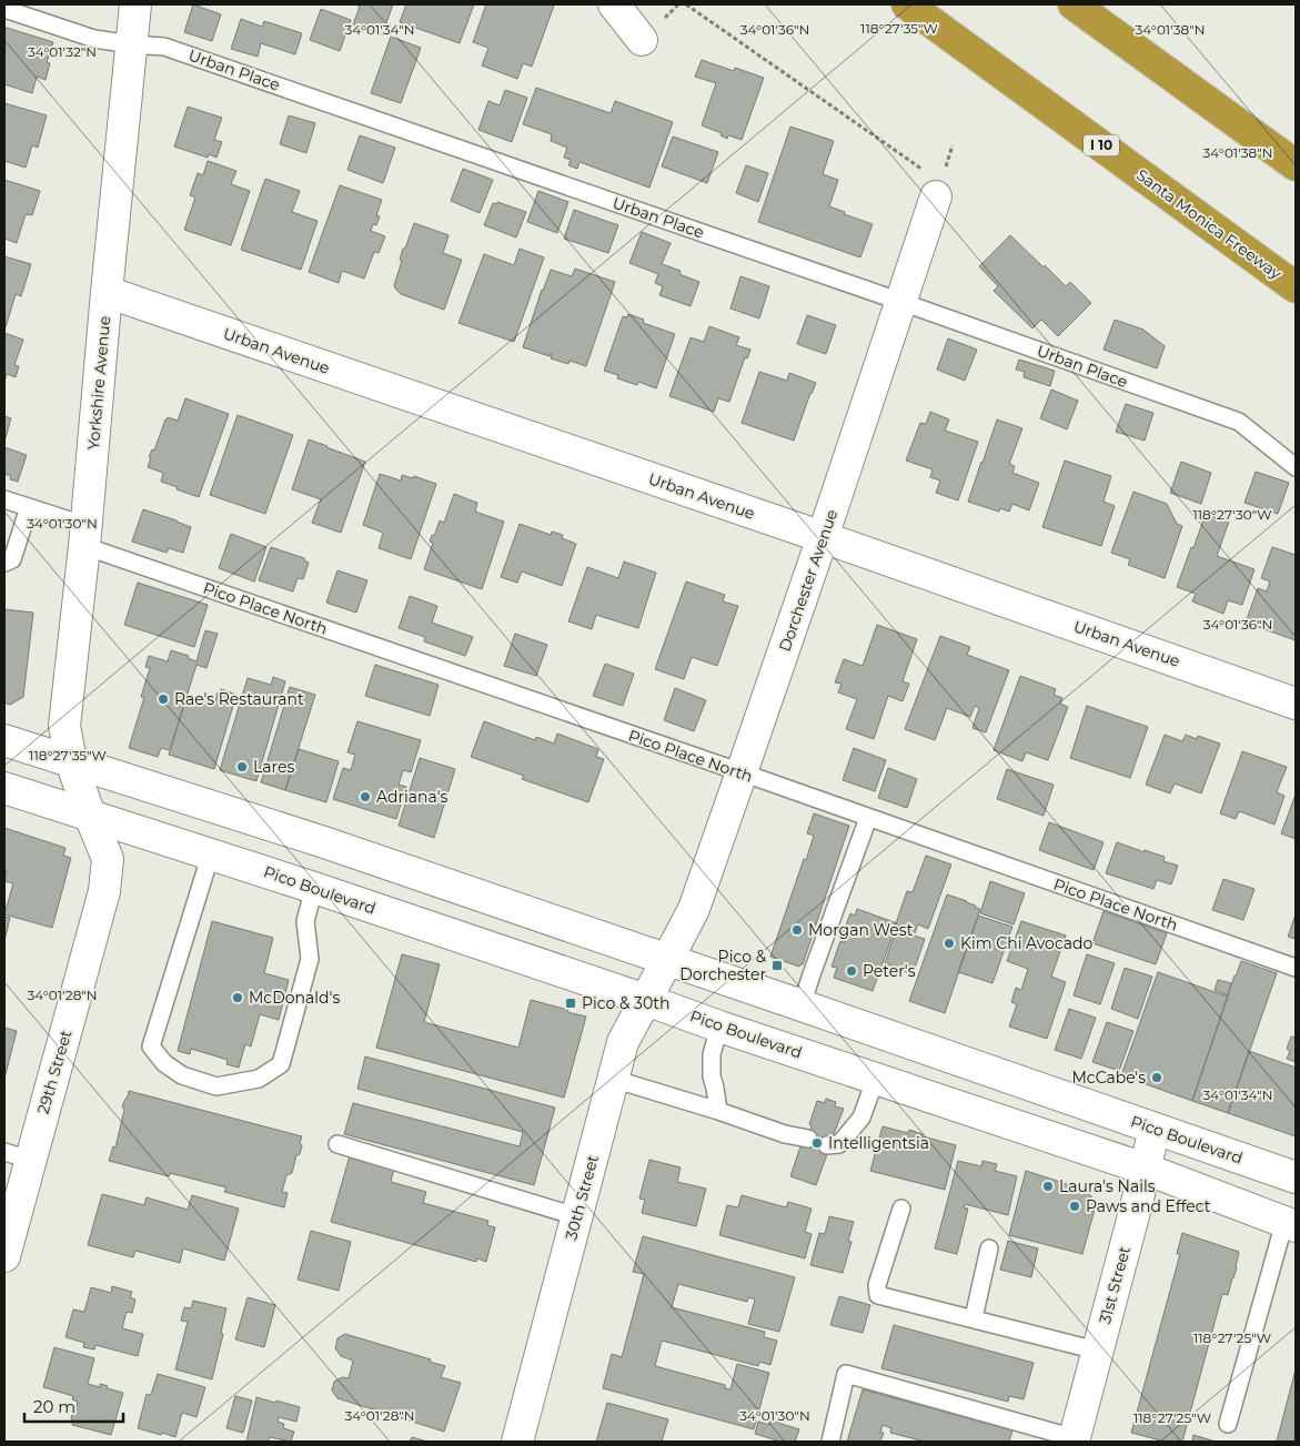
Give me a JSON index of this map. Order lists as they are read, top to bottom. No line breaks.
{"streets":{"highway":["I 10","Santa Monica Freeway"],"street":["Urban Avenue","Yorkshire Avenue","Dorchester Avenue","Pico Boulevard","29th Street","30th Street","31st Street"],"lane":["Urban Place","Pico Place North"]},"crossings":[["Urban Place","Yorkshire Avenue"],["Urban Place","Dorchester Avenue"],["Urban Avenue","Yorkshire Avenue"],["Urban Avenue","Dorchester Avenue"],["Yorkshire Avenue","Pico Place North"],["Yorkshire Avenue","Pico Boulevard"],["Yorkshire Avenue","29th Street"],["Dorchester Avenue","Pico Place North"],["Dorchester Avenue","Pico Boulevard"],["Dorchester Avenue","30th Street"],["Pico Boulevard","29th Street"],["Pico Boulevard","30th Street"],["Pico Boulevard","31st Street"]],"places":{"other":["Rae's Restaurant","Lares","Adriana's","Morgan West","Kim Chi Avocado","Peter's","McDonald's","McCabe's","Intelligentsia","Laura's Nails","Paws and Effect"],"transit":["Pico & Dorchester","Pico & 30th"]},"scale_bar":"20 m","coordinates":["118°27'35\"W","34°01'34\"N","34°01'36\"N","34°01'38\"N","34°01'32\"N","118°27'30\"W","34°01'30\"N","34°01'28\"N","118°27'25\"W"]}
